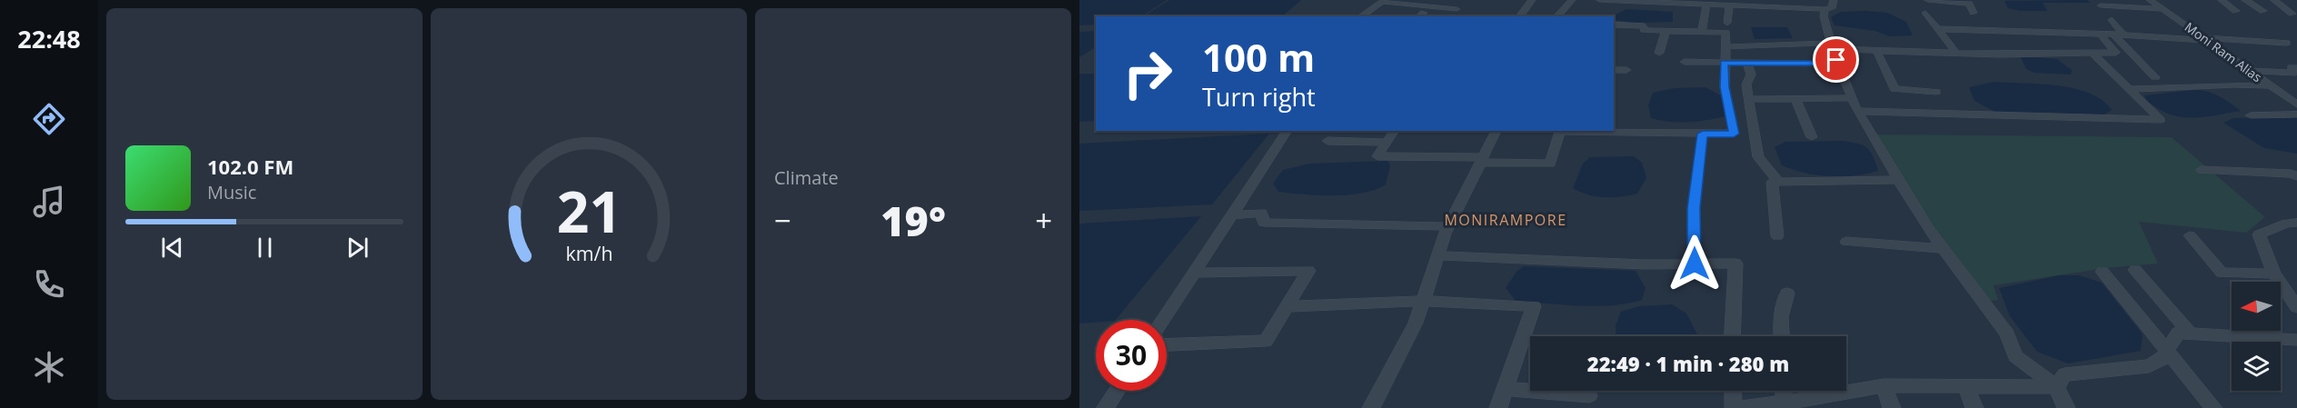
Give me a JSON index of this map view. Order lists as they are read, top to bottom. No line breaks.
{"streets":{"street":["Moni Ram Alias"]},"districts":["MONIRAMPORE"],"north":"left","page":{"tabs":"22:48","tile":"Climate","turn":["100 m","Turn right"],"song":["102.0 FM","Music"],"heat":["−","19°","+"],"limit":"30","trip":"22:49 · 1 min · 280 m","gauge":["21","km/h"]}}
